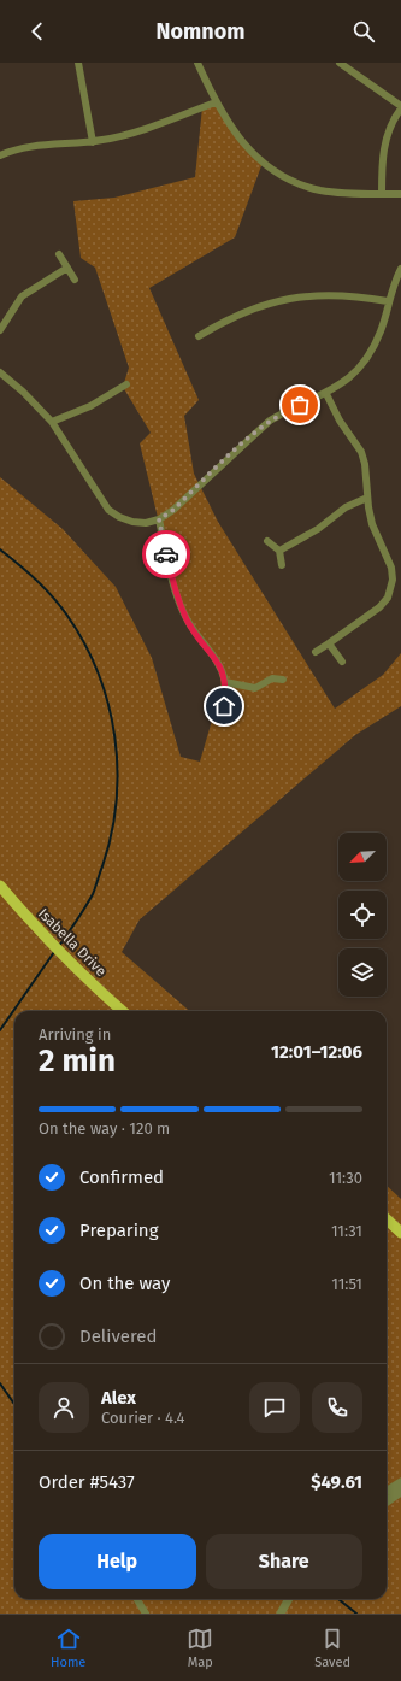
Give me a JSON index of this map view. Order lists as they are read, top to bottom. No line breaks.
{"streets":{"main road":["Isabella Drive"]},"north":"bottom left","page":{"header":"Nomnom","heading":["2 min","Arriving in","12:01–12:06"],"panel":["Alex","Courier · 4.4","Order #5437","$49.61"],"bar":"On the way · 120 m","list":[["Confirmed","11:30"],["Preparing","11:31"],["On the way","11:51"],"Delivered"],"buttons":["Help","Share"],"tabs":["Home","Map","Saved"]}}
